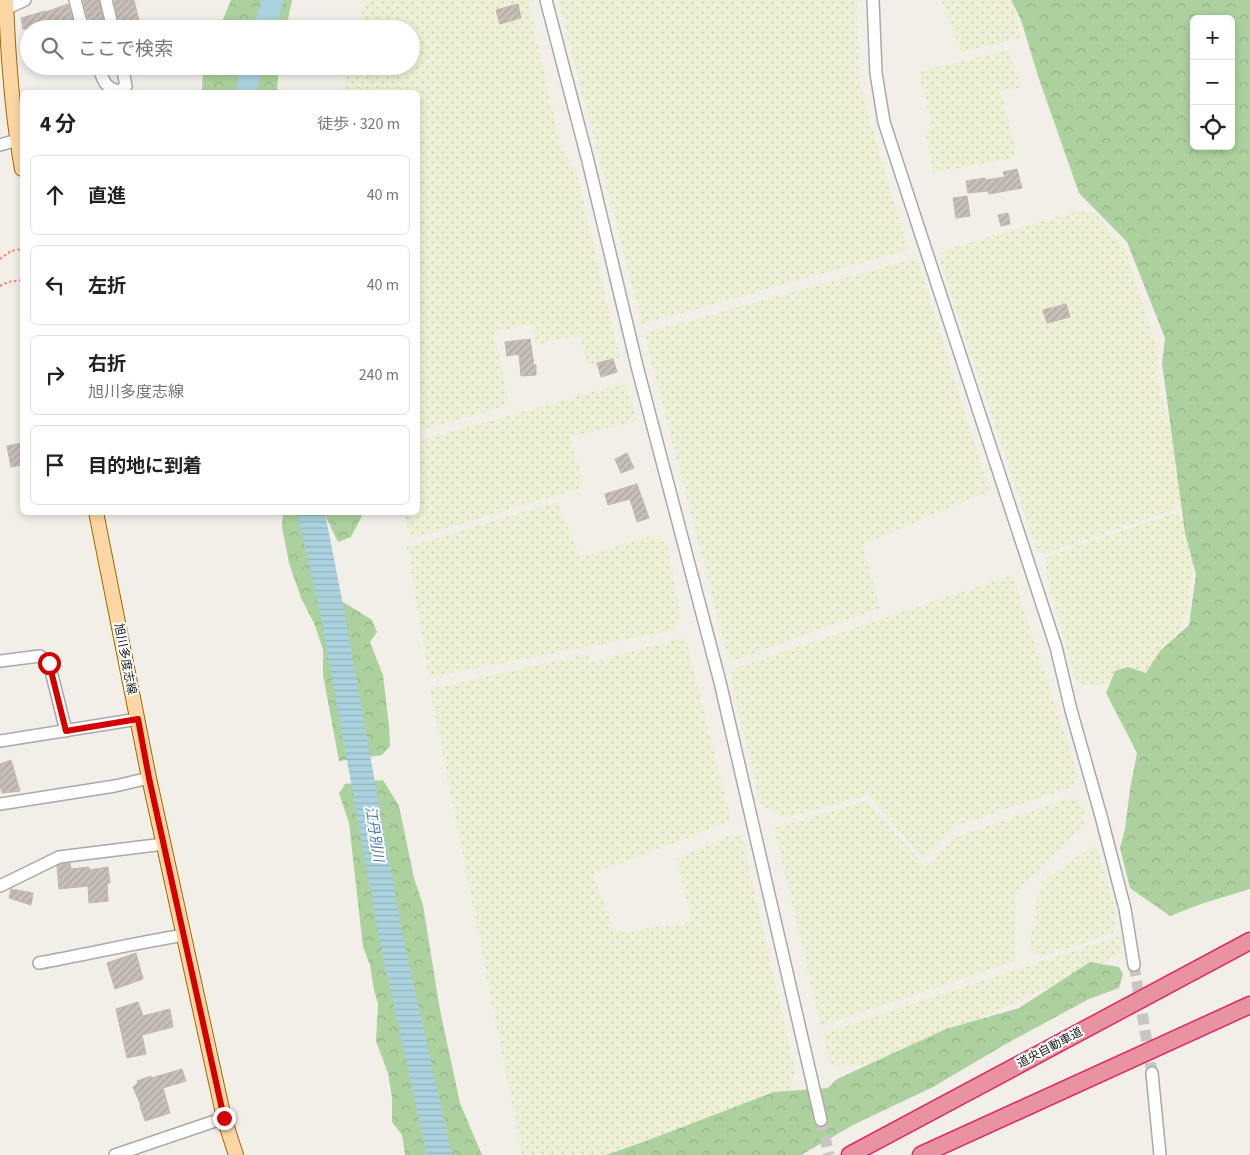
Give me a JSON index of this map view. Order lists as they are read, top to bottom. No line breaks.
{"streets":{"highway":["道央自動車道"],"main road":["旭川多度志線"]},"water":["江丹別川"],"page":{"map_buttons":["+","−"],"search":"ここで検索","heading":["4 分","徒歩 · 320 m"],"list":[["直進","40 m"],["左折","40 m"],["右折","旭川多度志線","240 m"],"目的地に到着"]}}
